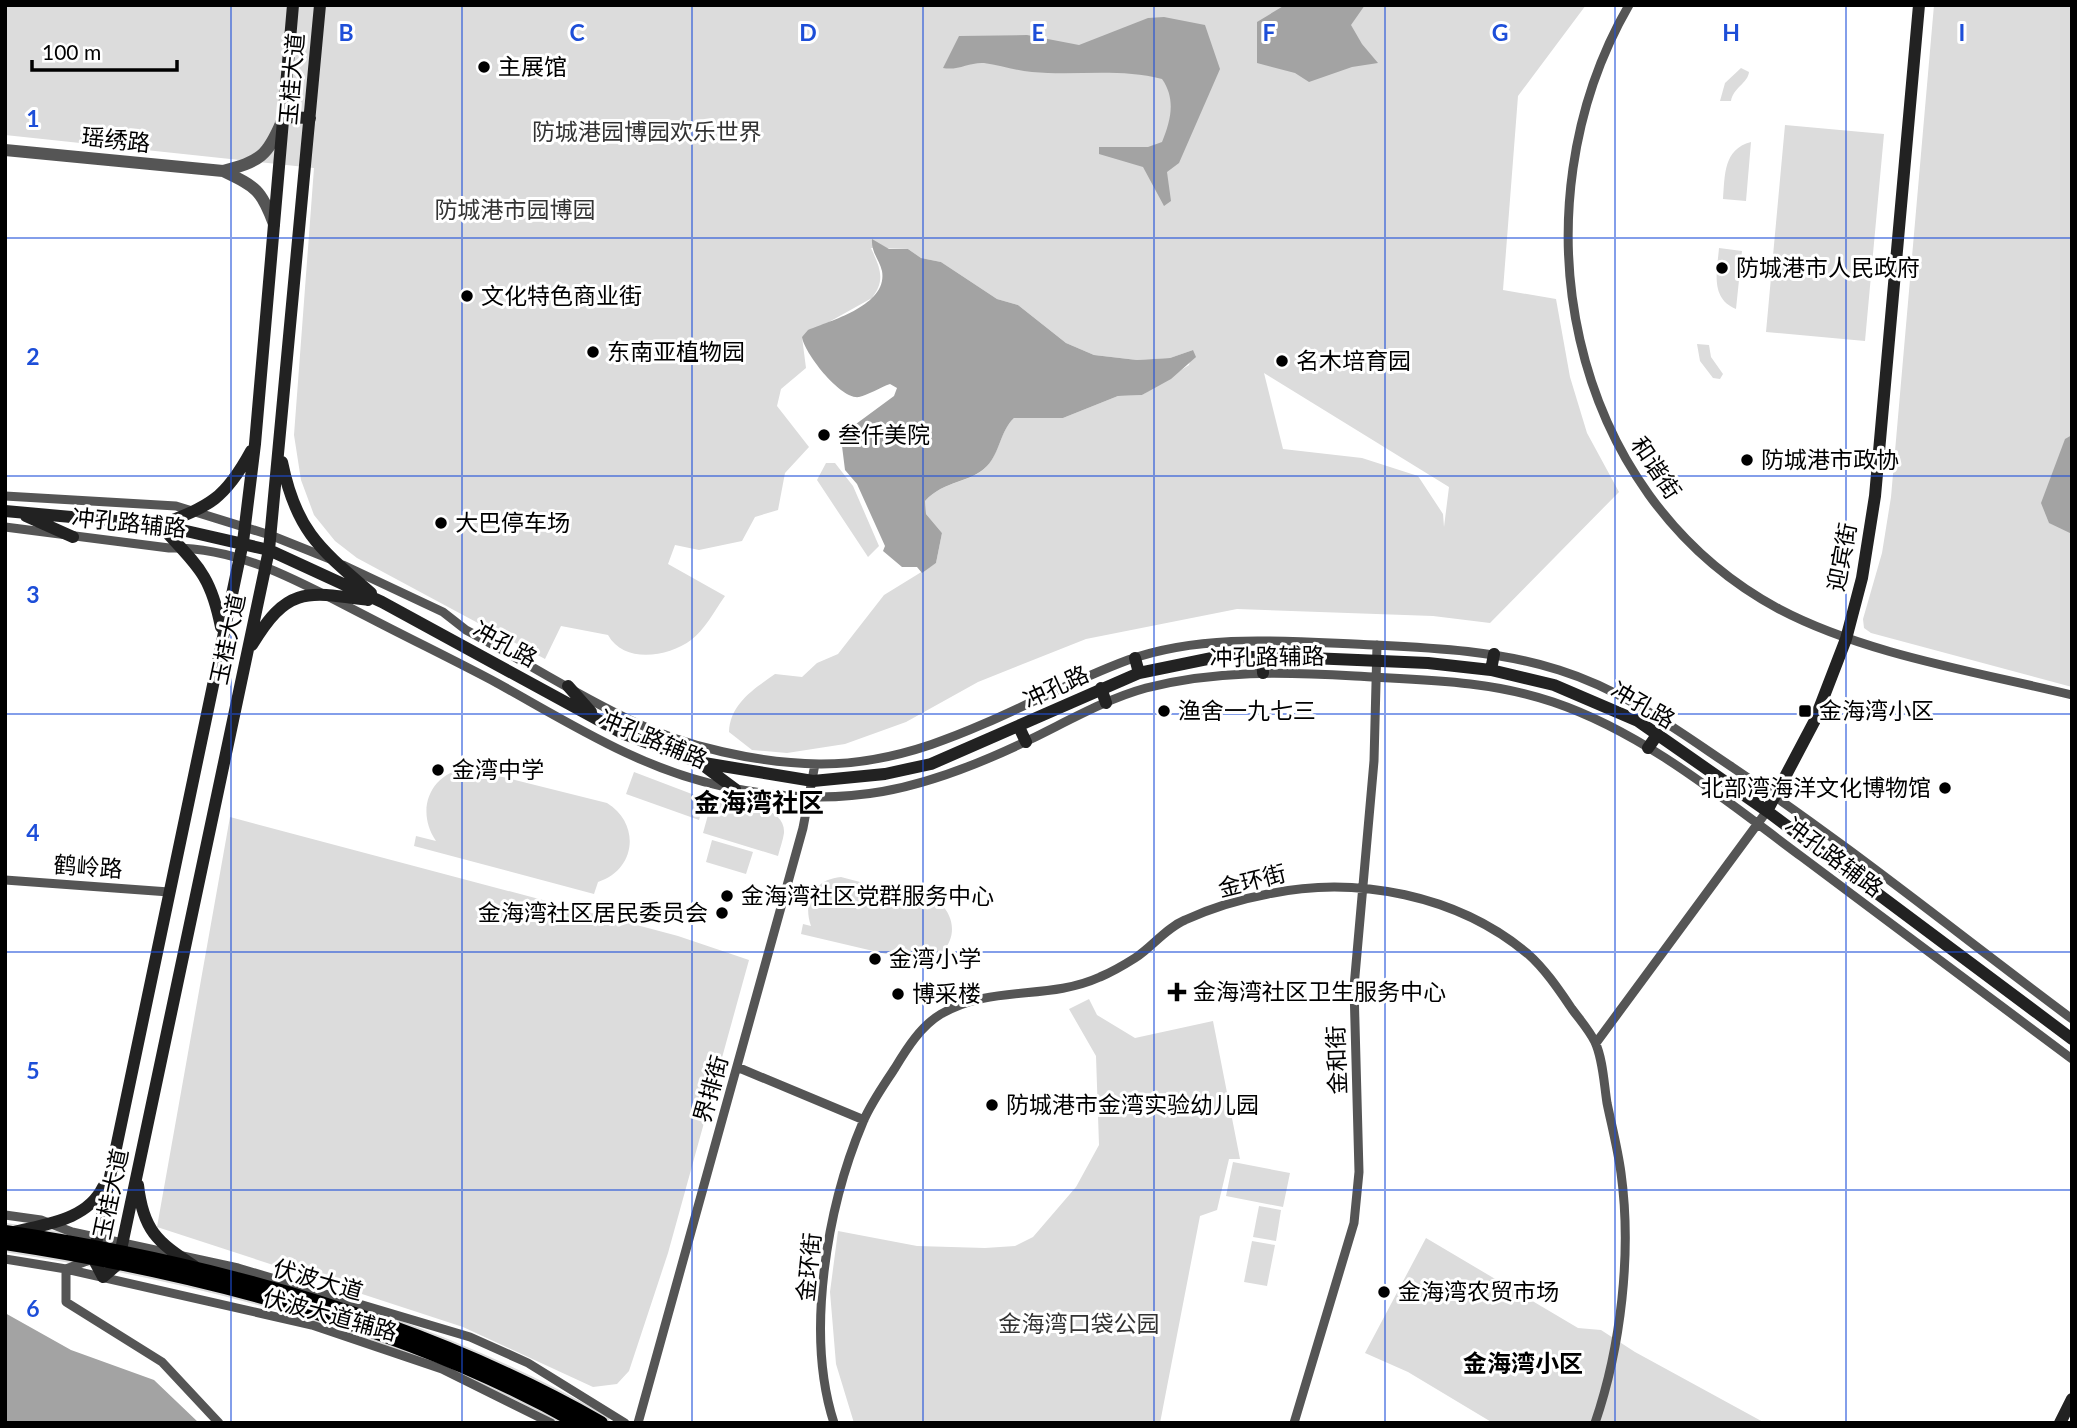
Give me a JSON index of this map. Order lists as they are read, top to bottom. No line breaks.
{"streets":{"main road":["玉桂大道","迎宾街","冲孔路","伏波大道"],"street":["瑶绣路","和谐街","冲孔路辅路","鹤岭路","金环街","金和街","界排街","伏波大道辅路"]},"crossings":[["玉桂大道","冲孔路辅路"],["玉桂大道","冲孔路"],["玉桂大道","鹤岭路"],["玉桂大道","伏波大道"],["玉桂大道","伏波大道辅路"],["和谐街","迎宾街"],["冲孔路辅路","迎宾街"],["冲孔路辅路","金和街"],["冲孔路辅路","界排街"],["迎宾街","冲孔路"],["迎宾街","金环街"],["冲孔路","金和街"],["冲孔路","界排街"],["金环街","金和街"],["伏波大道","伏波大道辅路"]],"districts":["金海湾社区","金海湾小区"],"parks":["防城港园博园欢乐世界","防城港市园博园","金海湾口袋公园"],"places":{"other":["主展馆","防城港市人民政府","文化特色商业街","东南亚植物园","名木培育园","叁仟美院","防城港市政协","大巴停车场","渔舍一九七三","金湾中学","北部湾海洋文化博物馆","金海湾社区党群服务中心","金海湾社区居民委员会","金湾小学","博采楼","防城港市金湾实验幼儿园","金海湾农贸市场"],"transit":["金海湾小区"],"health":["金海湾社区卫生服务中心"]},"scale_bar":"100 m","grid":{"columns":["B","C","D","E","F","G","H","I"],"rows":["1","2","3","4","5","6"]}}
